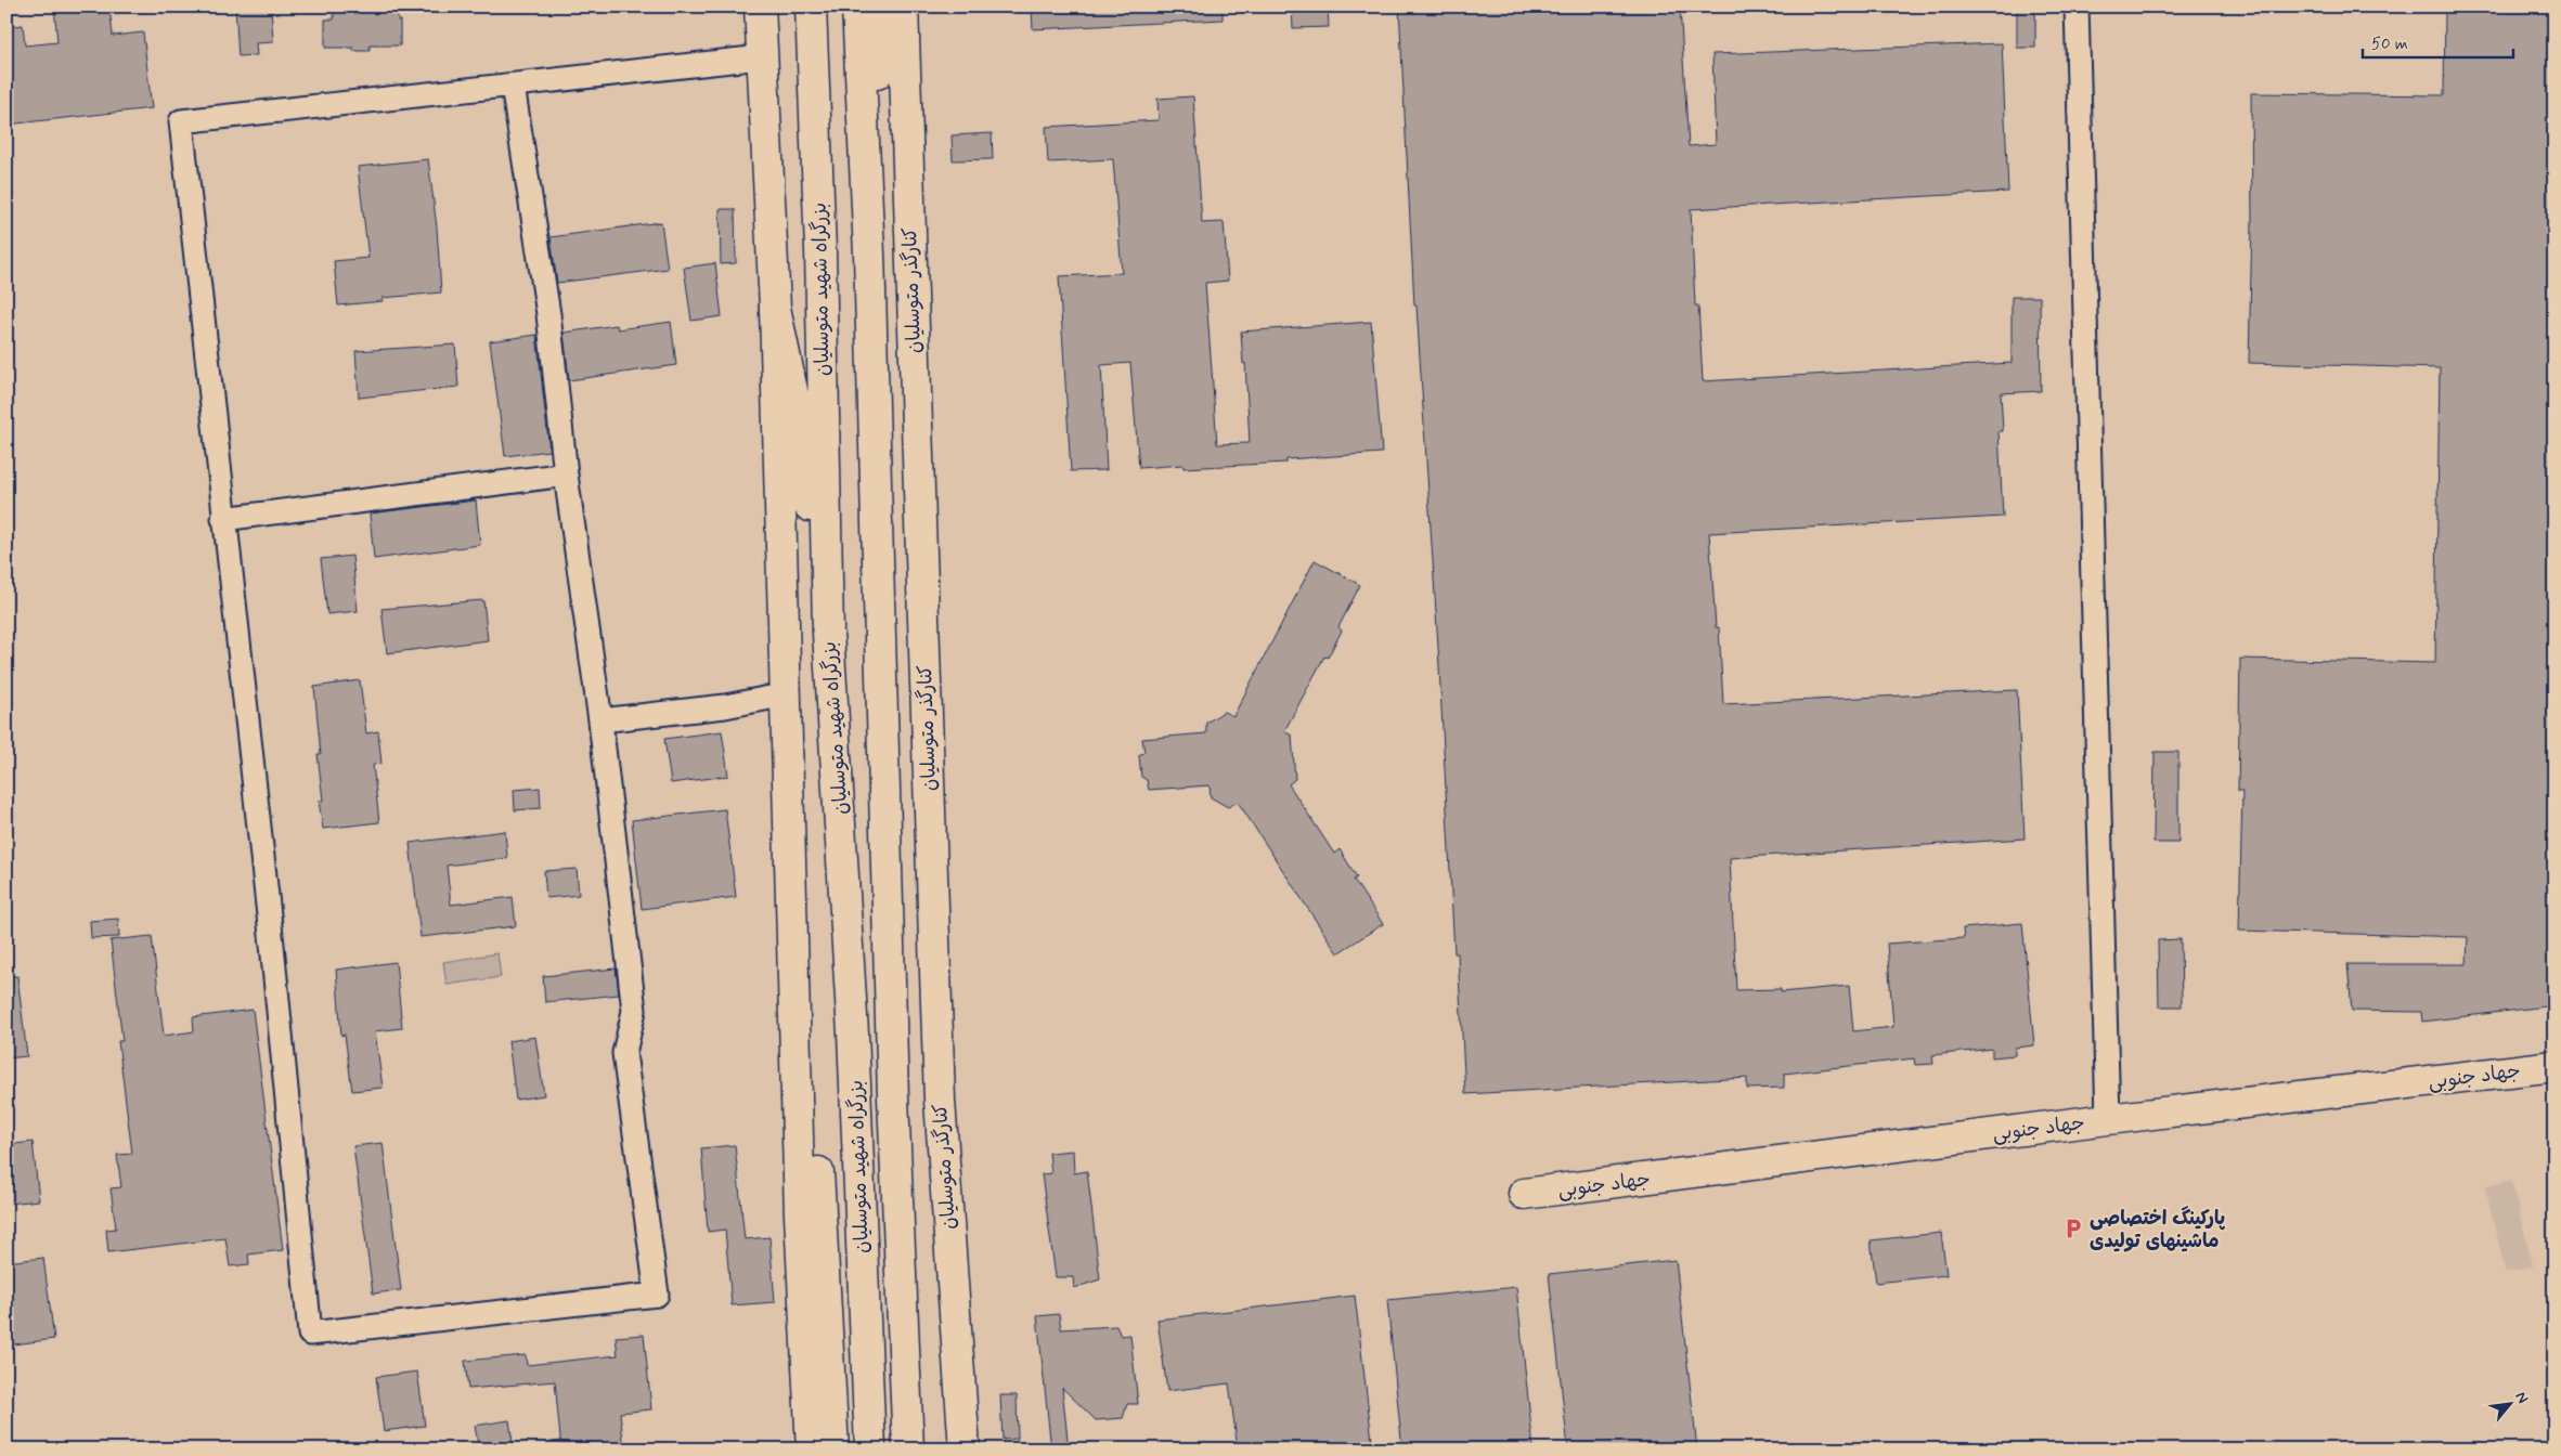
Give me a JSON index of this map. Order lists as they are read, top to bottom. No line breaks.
{"streets":{"main road":["بزرگراه شهید متوسلیان","کنارگذر متوسلیان","جهاد جنوبی"]},"places":{"parking":["پارکینگ اختصاصی ماشینهای تولیدی"]},"scale_bar":"50 m","north":"top right"}
